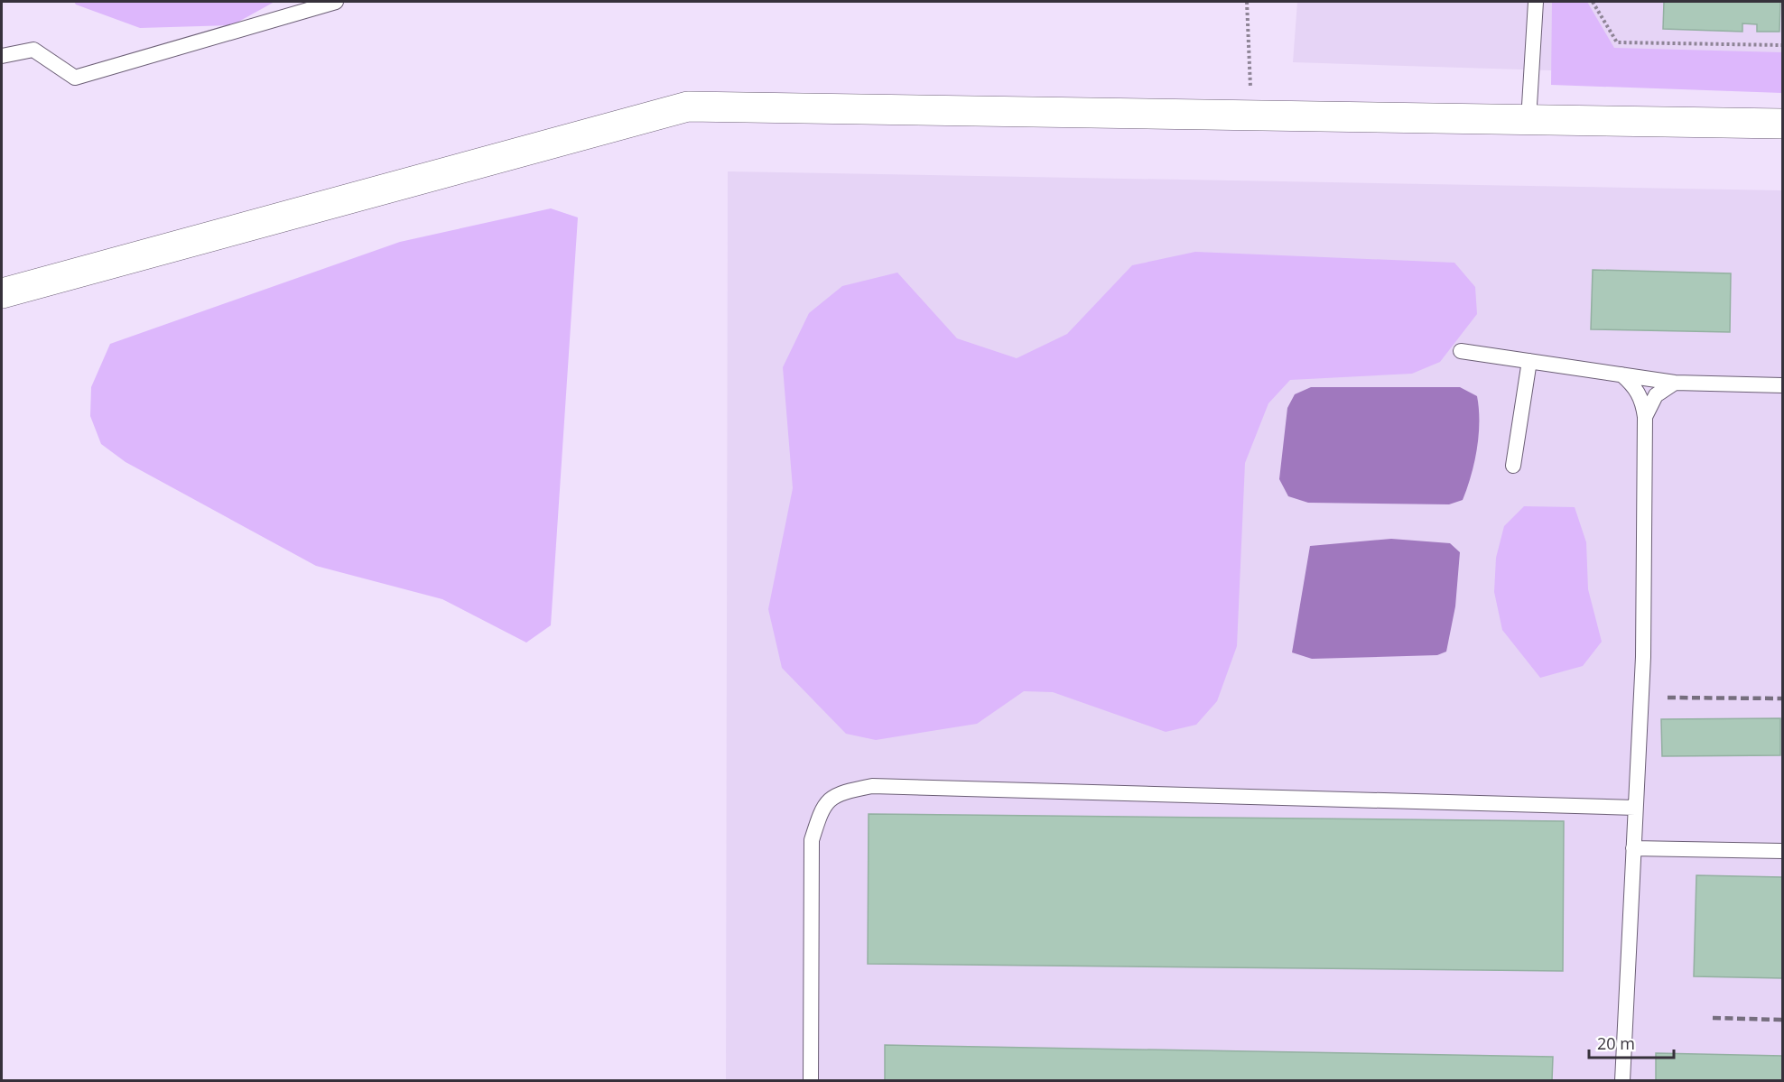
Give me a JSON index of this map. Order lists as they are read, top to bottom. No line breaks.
{"scale_bar":"20 m"}
